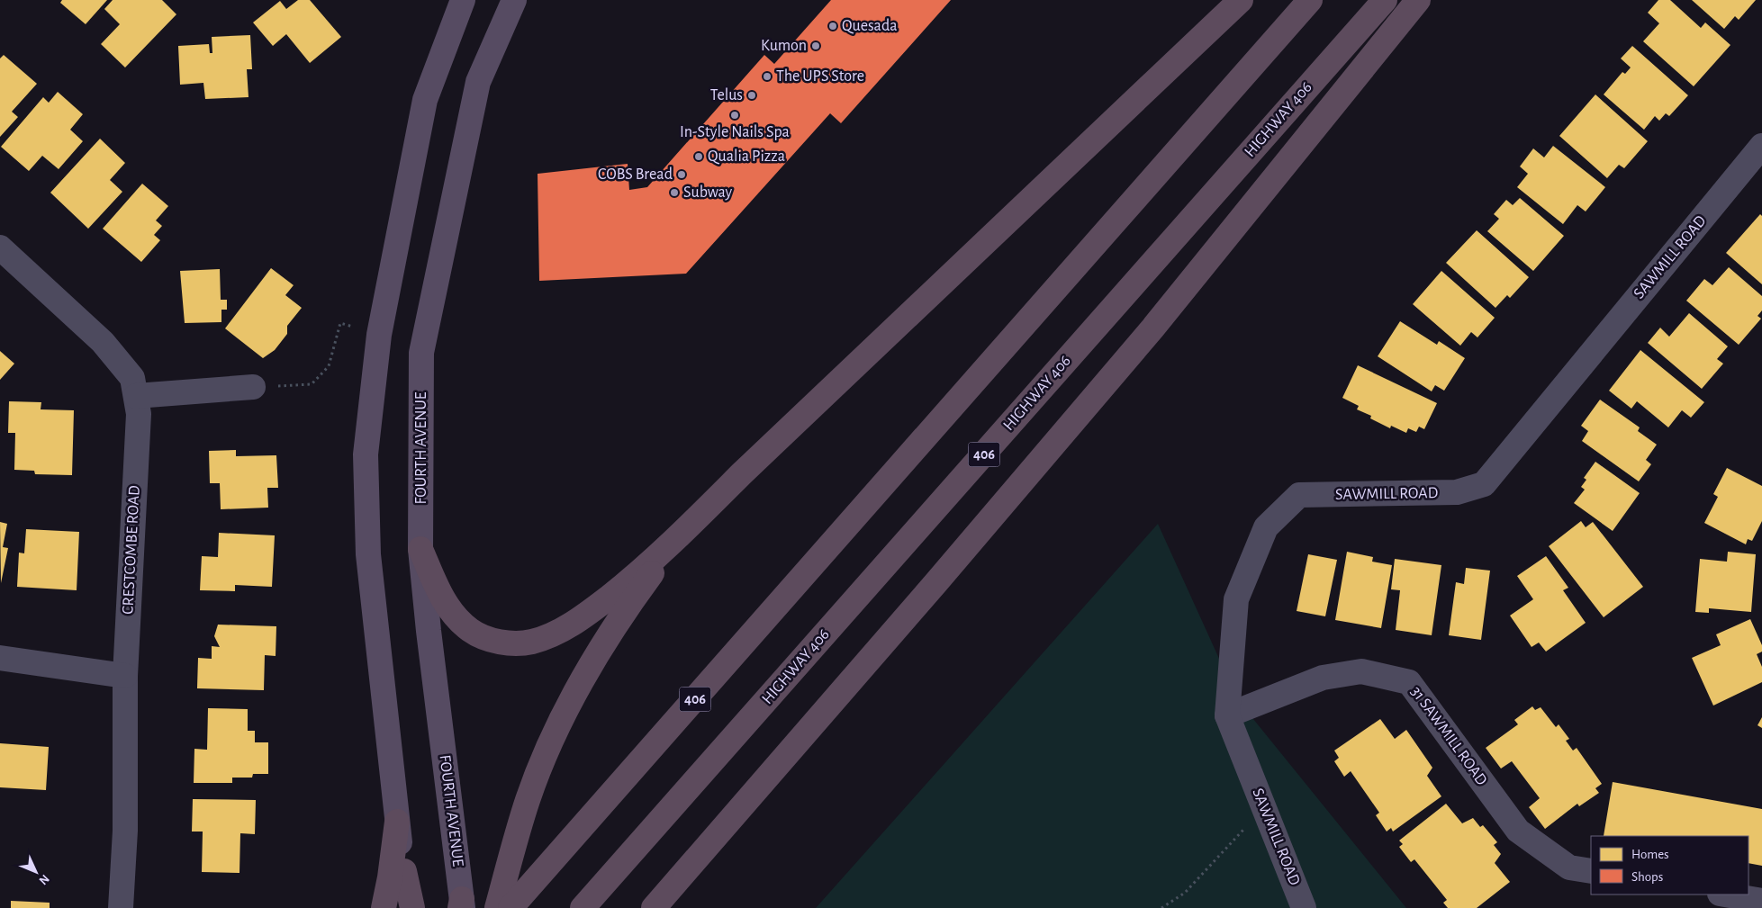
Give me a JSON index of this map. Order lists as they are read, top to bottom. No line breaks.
{"streets":{"highway":["HIGHWAY 406","406"],"main road":["FOURTH AVENUE"],"street":["SAWMILL ROAD","CRESTCOMBE ROAD","31 SAWMILL ROAD"]},"crossings":[["SAWMILL ROAD","31 SAWMILL ROAD"]],"places":["Quesada","Kumon","The UPS Store","Telus","In-Style Nails Spa","Qualia Pizza","COBS Bread","Subway"],"legend":["Homes","Shops"],"north":"bottom right"}
